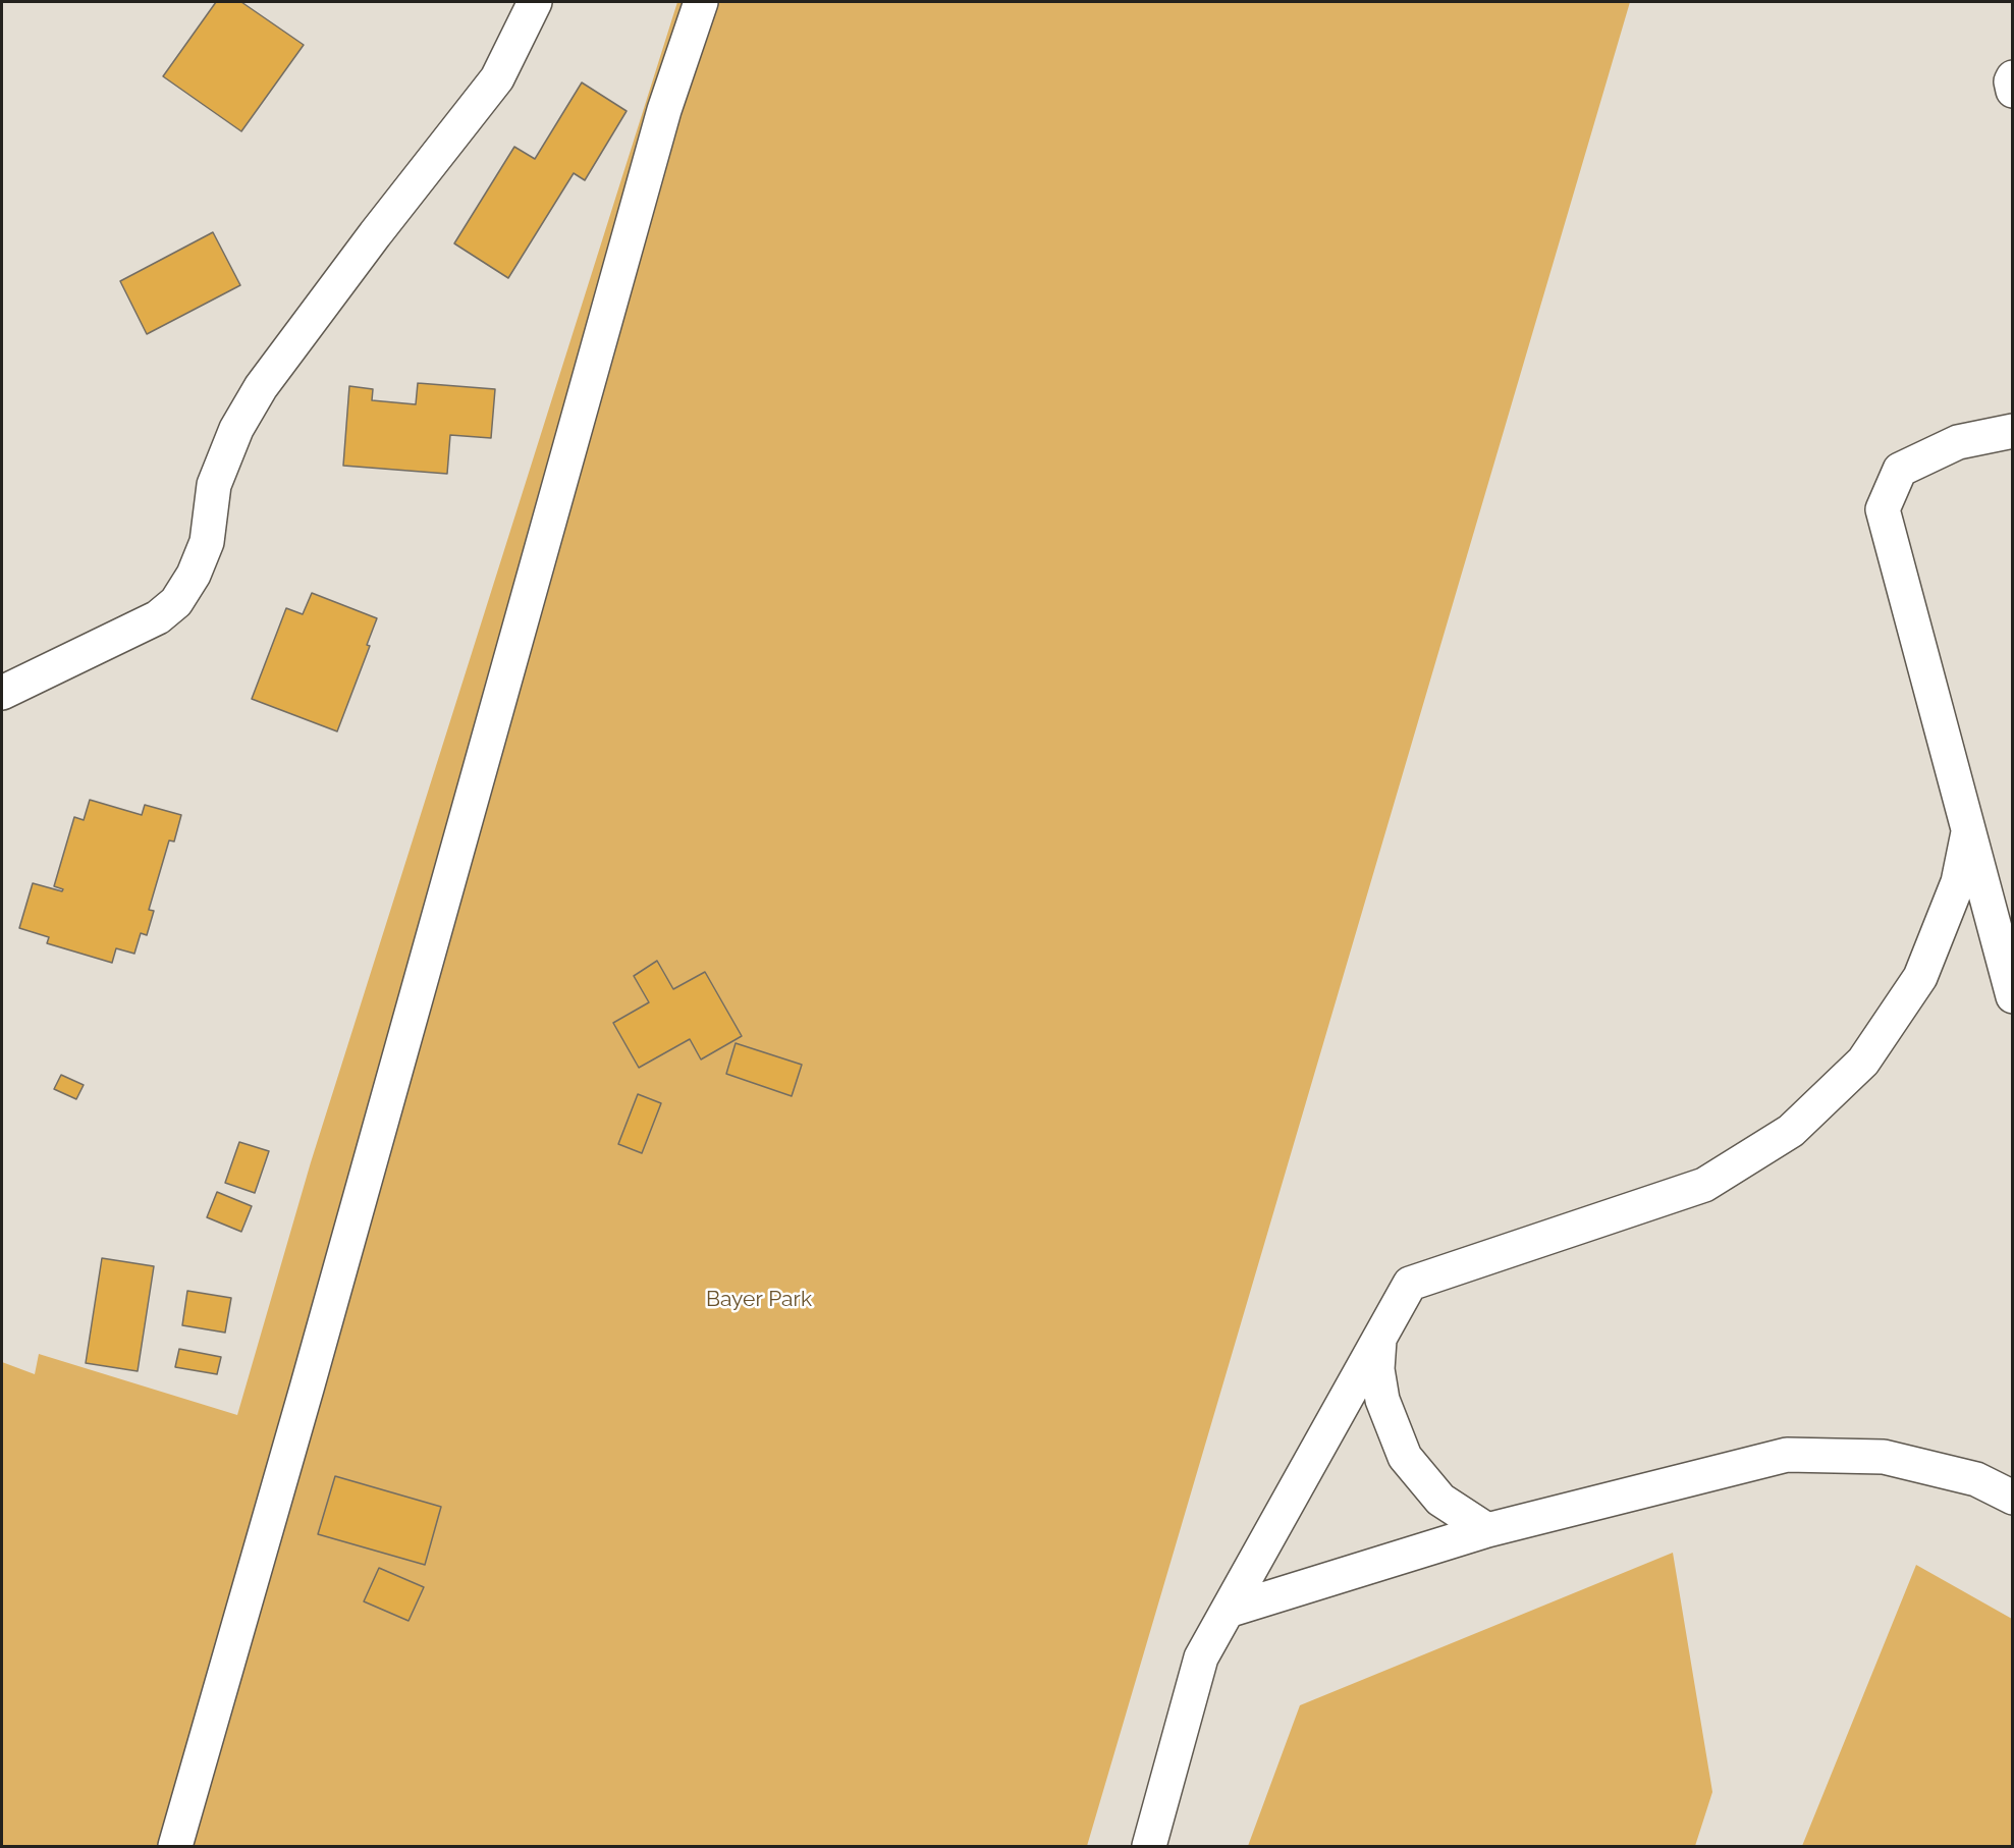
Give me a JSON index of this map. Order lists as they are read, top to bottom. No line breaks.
{"parks":["Bayer Park"]}
